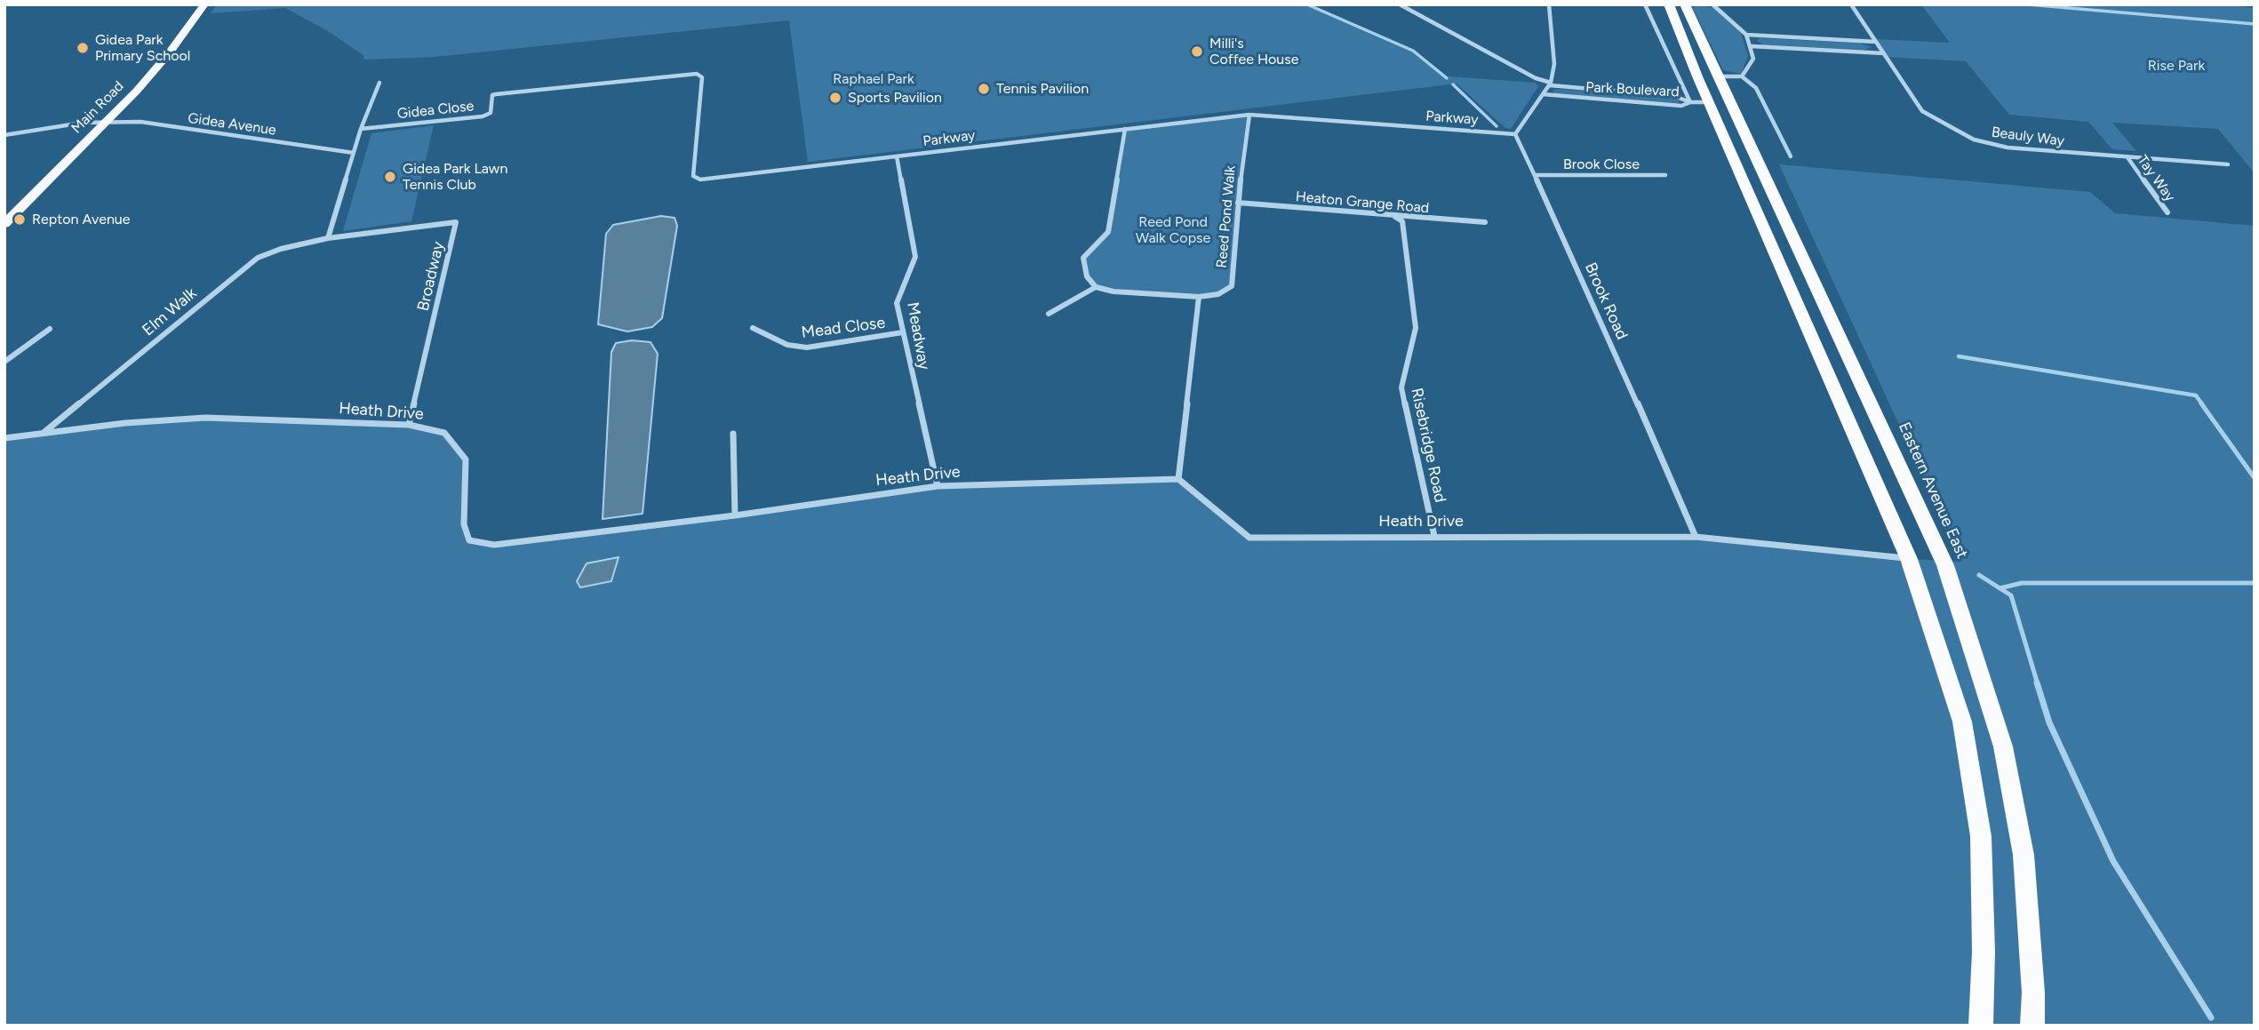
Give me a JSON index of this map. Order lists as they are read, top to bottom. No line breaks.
{"streets":{"highway":["Eastern Avenue East"],"main road":["Main Road"],"street":["Park Boulevard","Gidea Close","Parkway","Gidea Avenue","Beauly Way","Brook Close","Tay Way","Heaton Grange Road","Reed Pond Walk","Broadway","Brook Road","Elm Walk","Mead Close","Meadway","Heath Drive","Risebridge Road"]},"crossings":[["Main Road","Gidea Avenue"],["Gidea Close","Parkway"],["Parkway","Reed Pond Walk"],["Parkway","Brook Road"],["Parkway","Meadway"],["Beauly Way","Tay Way"],["Brook Close","Brook Road"],["Heaton Grange Road","Reed Pond Walk"],["Heaton Grange Road","Risebridge Road"],["Broadway","Elm Walk"],["Broadway","Heath Drive"],["Brook Road","Heath Drive"],["Elm Walk","Heath Drive"],["Mead Close","Meadway"],["Meadway","Heath Drive"],["Heath Drive","Risebridge Road"]],"parks":["Rise Park","Raphael Park","Reed Pond Walk Copse"],"places":["Gidea Park Primary School","Milli's Coffee House","Tennis Pavilion","Sports Pavilion","Gidea Park Lawn Tennis Club","Repton Avenue"]}
